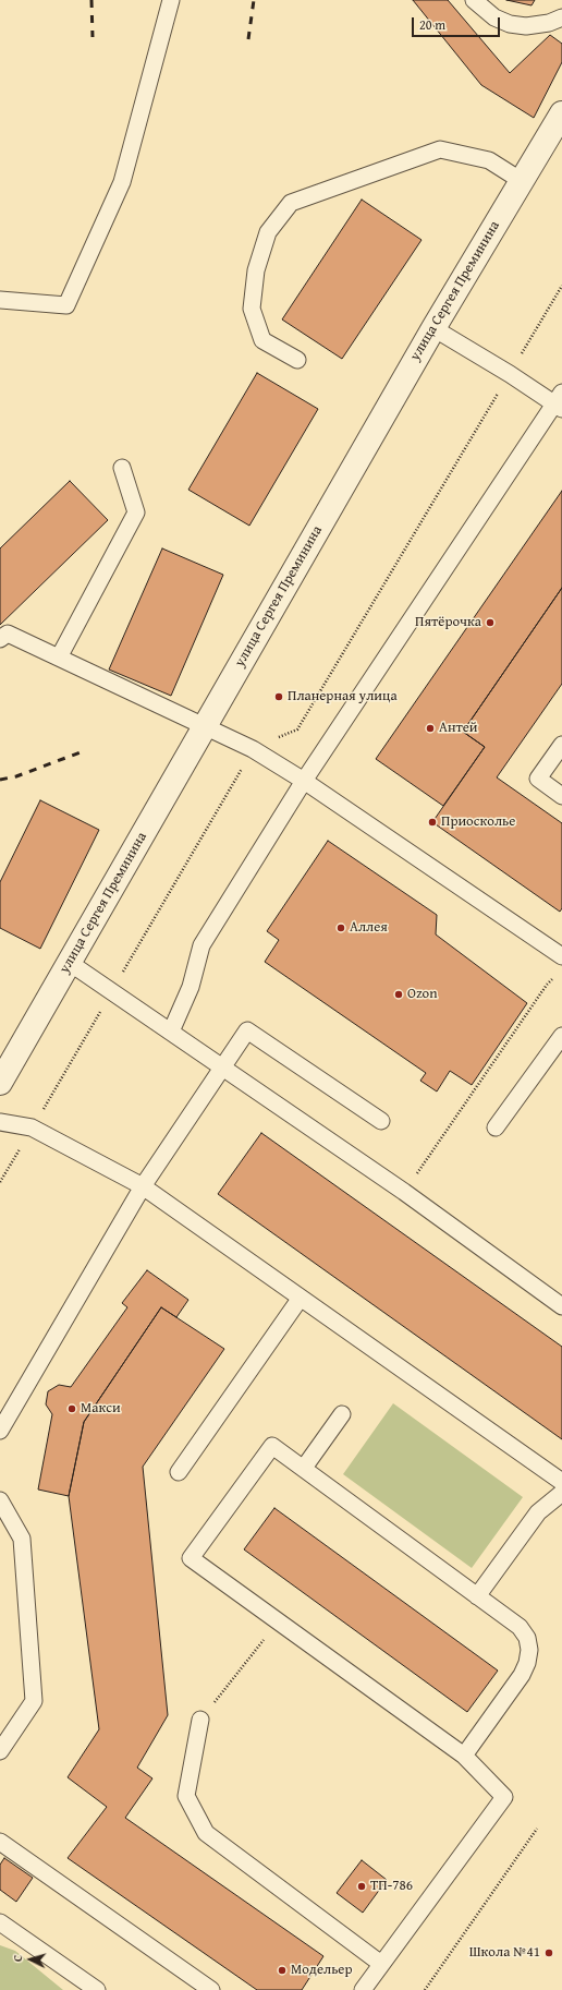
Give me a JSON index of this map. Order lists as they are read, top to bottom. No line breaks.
{"streets":{"street":["улица Сергея Преминина"]},"places":["Пятёрочка","Планерная улица","Антей","Приосколье","Аллея","Ozon","Макси","ТП-786","Школа №41","Модельер"],"scale_bar":"20 m","north":"left"}
